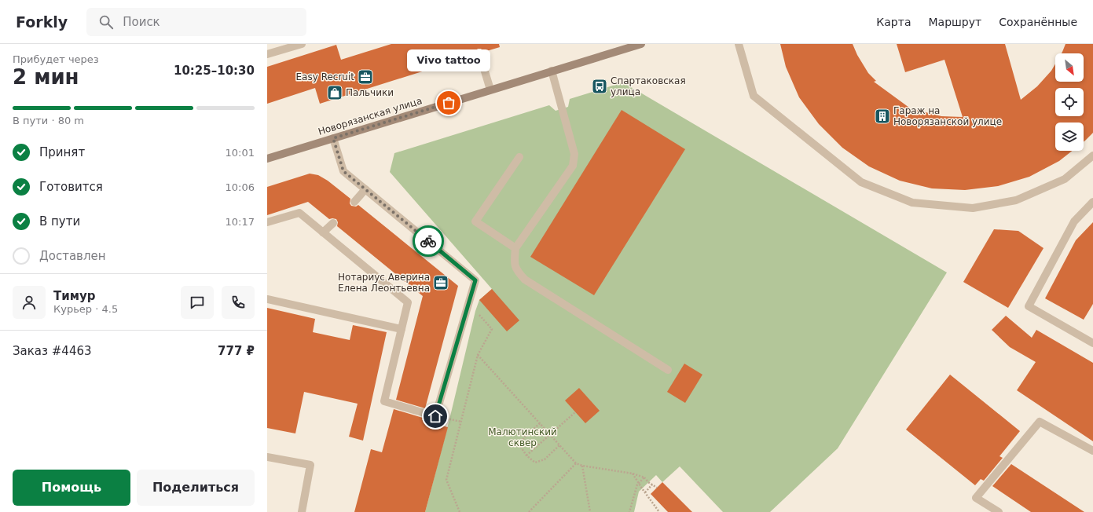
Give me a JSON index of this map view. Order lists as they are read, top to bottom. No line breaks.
{"streets":{"street":["Новорязанская улица"]},"parks":["Малютинский сквер"],"places":{"office":["Easy Recruit","Нотариус Аверина Елена Леонтьевна"],"bus stop":["Спартаковская улица"],"shop":["Пальчики"],"other":["Vivo tattoo"],"building":["Гараж на Новорязанской улице"]},"north":"bottom right","page":{"header":"Forkly","search":"Поиск","nav":["Карта","Маршрут","Сохранённые"],"heading":["2 мин","Прибудет через","10:25–10:30"],"panel":["Тимур","Курьер · 4.5","Заказ #4463","777 ₽"],"bubble":"Vivo tattoo","bar":"В пути · 80 m","list":[["Принят","10:01"],["Готовится","10:06"],["В пути","10:17"],"Доставлен"],"buttons":["Помощь","Поделиться"]}}
